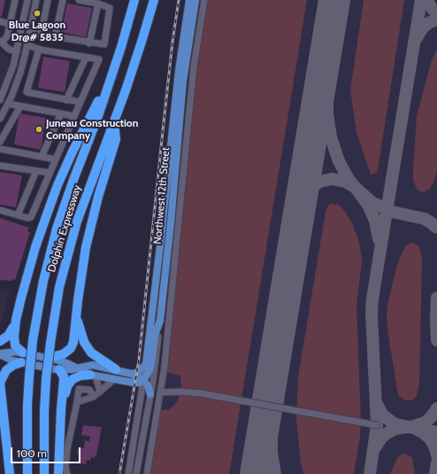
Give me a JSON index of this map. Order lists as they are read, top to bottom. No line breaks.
{"streets":{"highway":["Dolphin Expressway"],"main road":["Northwest 12th Street"]},"places":["Blue Lagoon Dr@# 5835","Juneau Construction Company"],"scale_bar":"100 m"}
